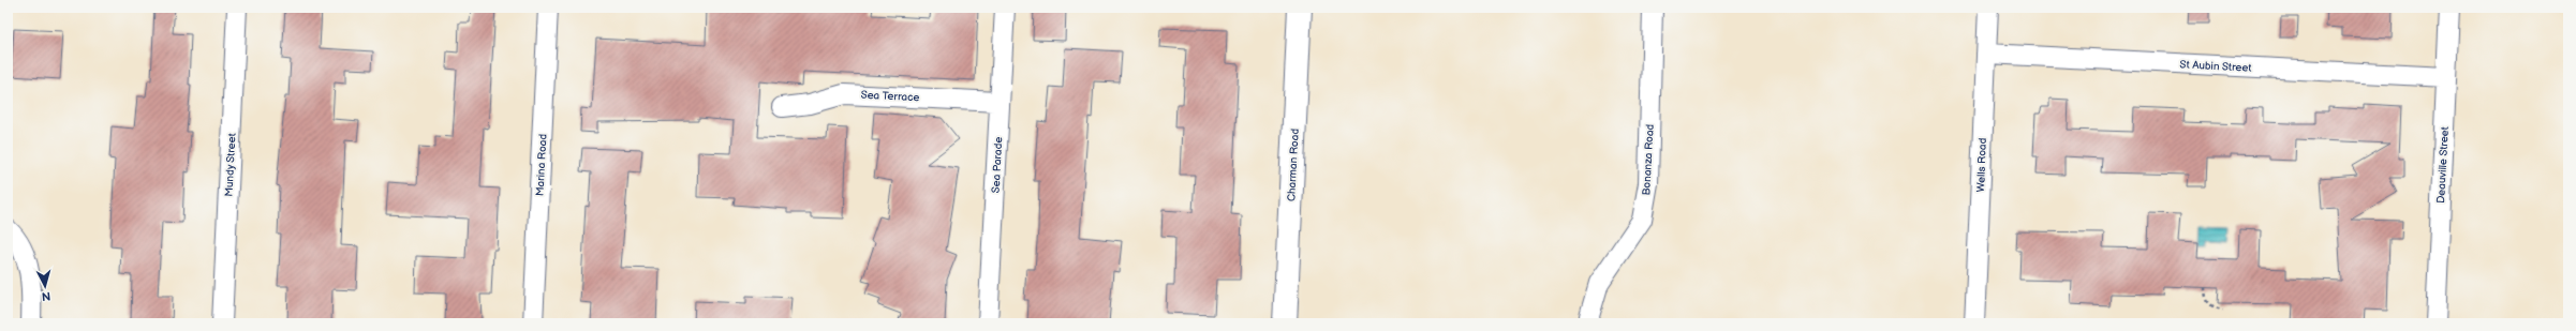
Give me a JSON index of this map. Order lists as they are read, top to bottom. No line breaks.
{"streets":{"main road":["Charman Road"],"street":["St Aubin Street","Sea Terrace","Bonanza Road","Mundy Street","Marina Road","Sea Parade","Wells Road","Deauville Street"]},"crossings":[["St Aubin Street","Wells Road"],["St Aubin Street","Deauville Street"],["Sea Terrace","Sea Parade"]],"north":"bottom"}
